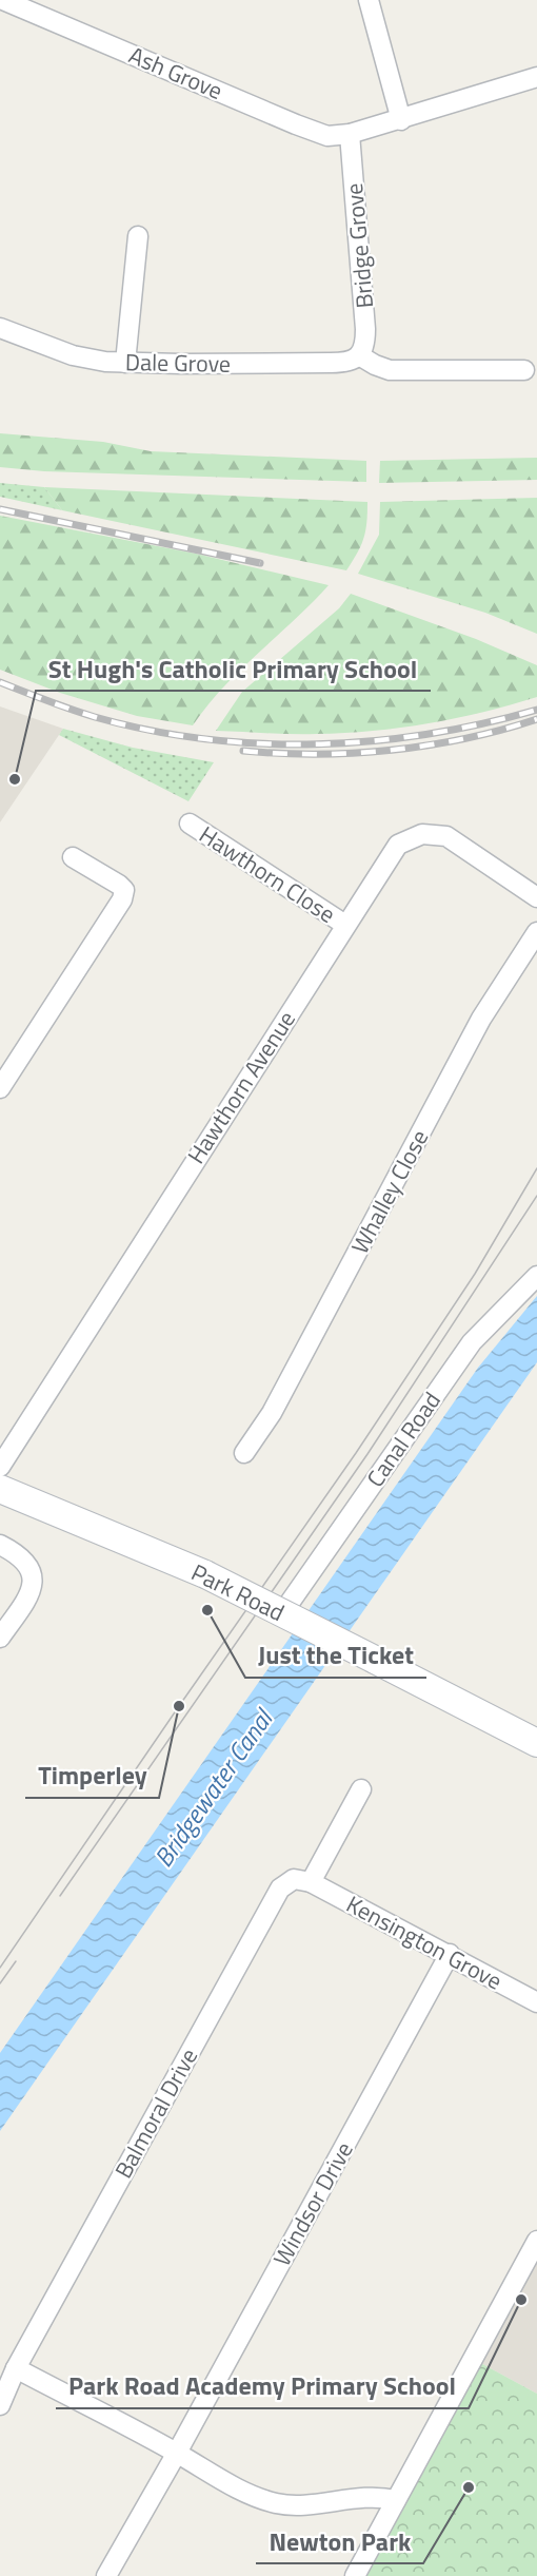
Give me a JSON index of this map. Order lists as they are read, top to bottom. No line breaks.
{"streets":{"main road":["Park Road"],"street":["Ash Grove","Bridge Grove","Dale Grove","Hawthorn Close","Hawthorn Avenue","Whalley Close","Canal Road","Kensington Grove","Balmoral Drive","Windsor Drive"]},"crossings":[["Ash Grove","Bridge Grove"],["Bridge Grove","Dale Grove"],["Hawthorn Close","Hawthorn Avenue"],["Canal Road","Park Road"],["Kensington Grove","Balmoral Drive"],["Kensington Grove","Windsor Drive"]],"water":["Bridgewater Canal"],"places":["St Hugh's Catholic Primary School","Just the Ticket","Timperley","Park Road Academy Primary School","Newton Park"]}
